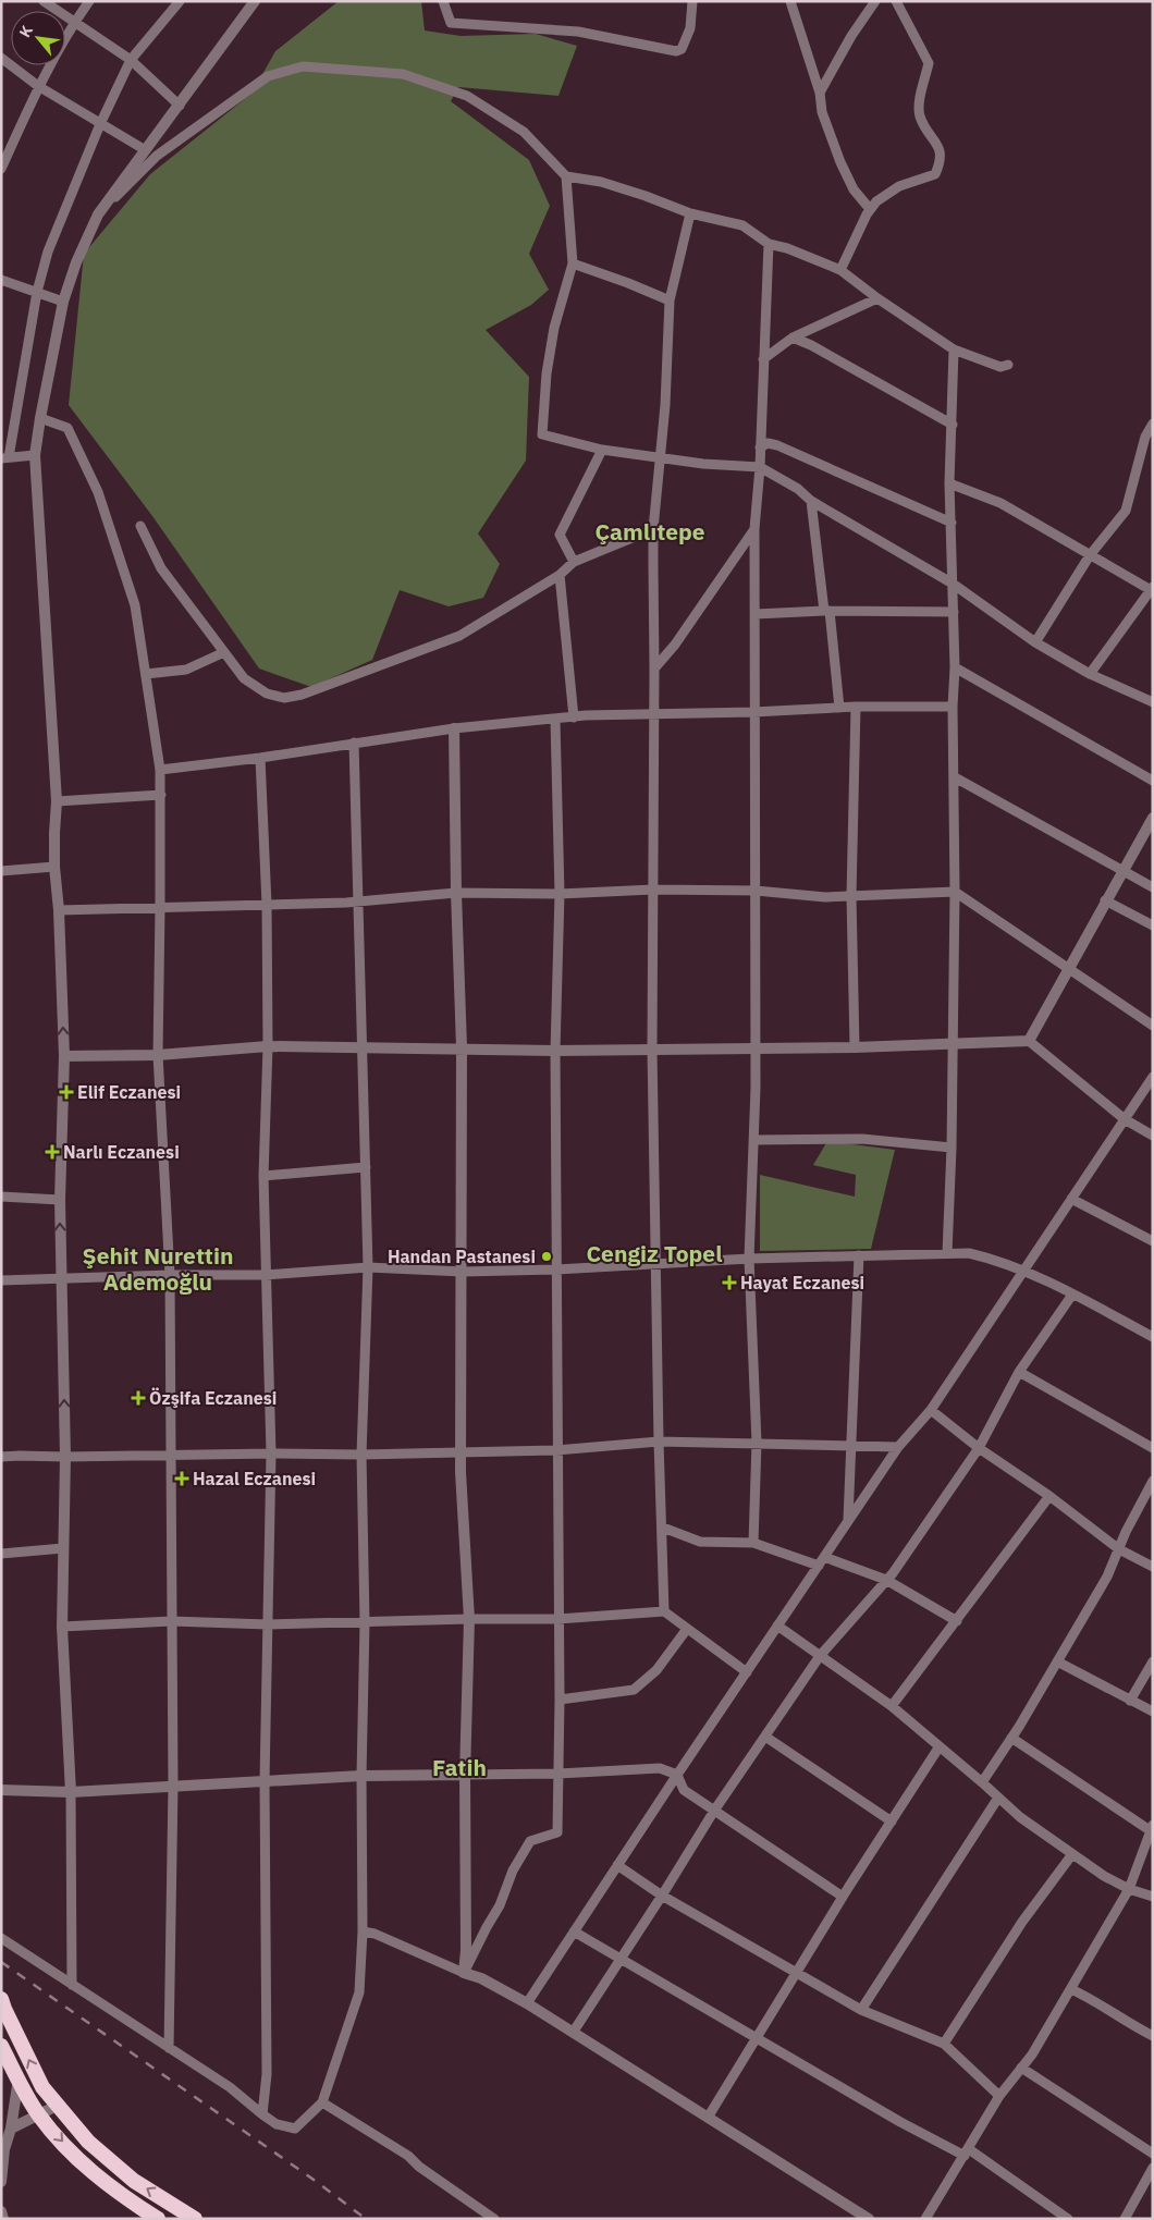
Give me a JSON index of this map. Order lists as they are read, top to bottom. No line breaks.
{"districts":["Çamlıtepe","Cengiz Topel","Şehit Nurettin Ademoğlu","Fatih"],"places":{"health":["Elif Eczanesi","Narlı Eczanesi","Hayat Eczanesi","Özşifa Eczanesi","Hazal Eczanesi"],"other":["Handan Pastanesi"]},"north":"top left"}
